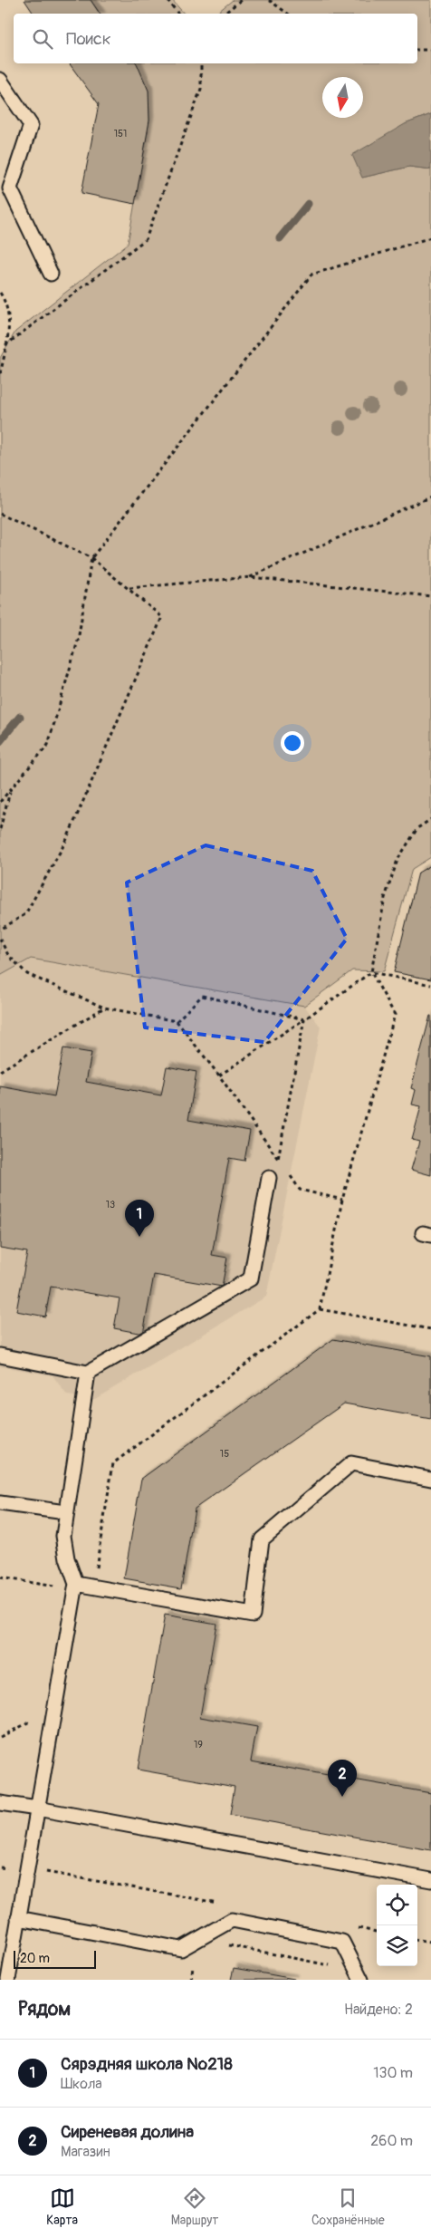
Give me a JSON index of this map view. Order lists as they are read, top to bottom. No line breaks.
{"house_numbers":["151","13","15","19"],"scale_bar":"20 m","north":"bottom","page":{"search":"Поиск","pins":["1","2"],"scale":"20 m","heading":["Рядом","Найдено: 2"],"list":[{"mark":"1","name":"Сярэдняя школа №218","note":"Школа","value":"130 m"},{"mark":"2","name":"Сиреневая долина","note":"Магазин","value":"260 m"}],"nav":["Карта","Маршрут","Сохранённые"]}}
